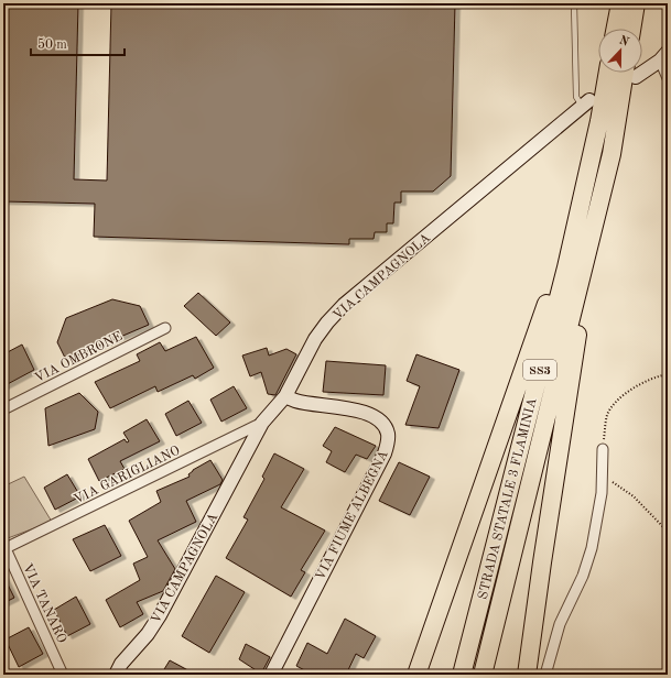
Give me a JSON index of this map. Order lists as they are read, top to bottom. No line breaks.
{"streets":{"highway":["SS3","STRADA STATALE 3 FLAMINIA"],"street":["VIA CAMPAGNOLA","VIA OMBRONE","VIA GARIGLIANO","VIA FIUME ALBEGNA","VIA TANARO"]},"crossings":[["VIA CAMPAGNOLA","VIA GARIGLIANO"],["VIA CAMPAGNOLA","VIA FIUME ALBEGNA"],["VIA GARIGLIANO","VIA TANARO"]],"scale_bar":"50 m","north":"top"}
